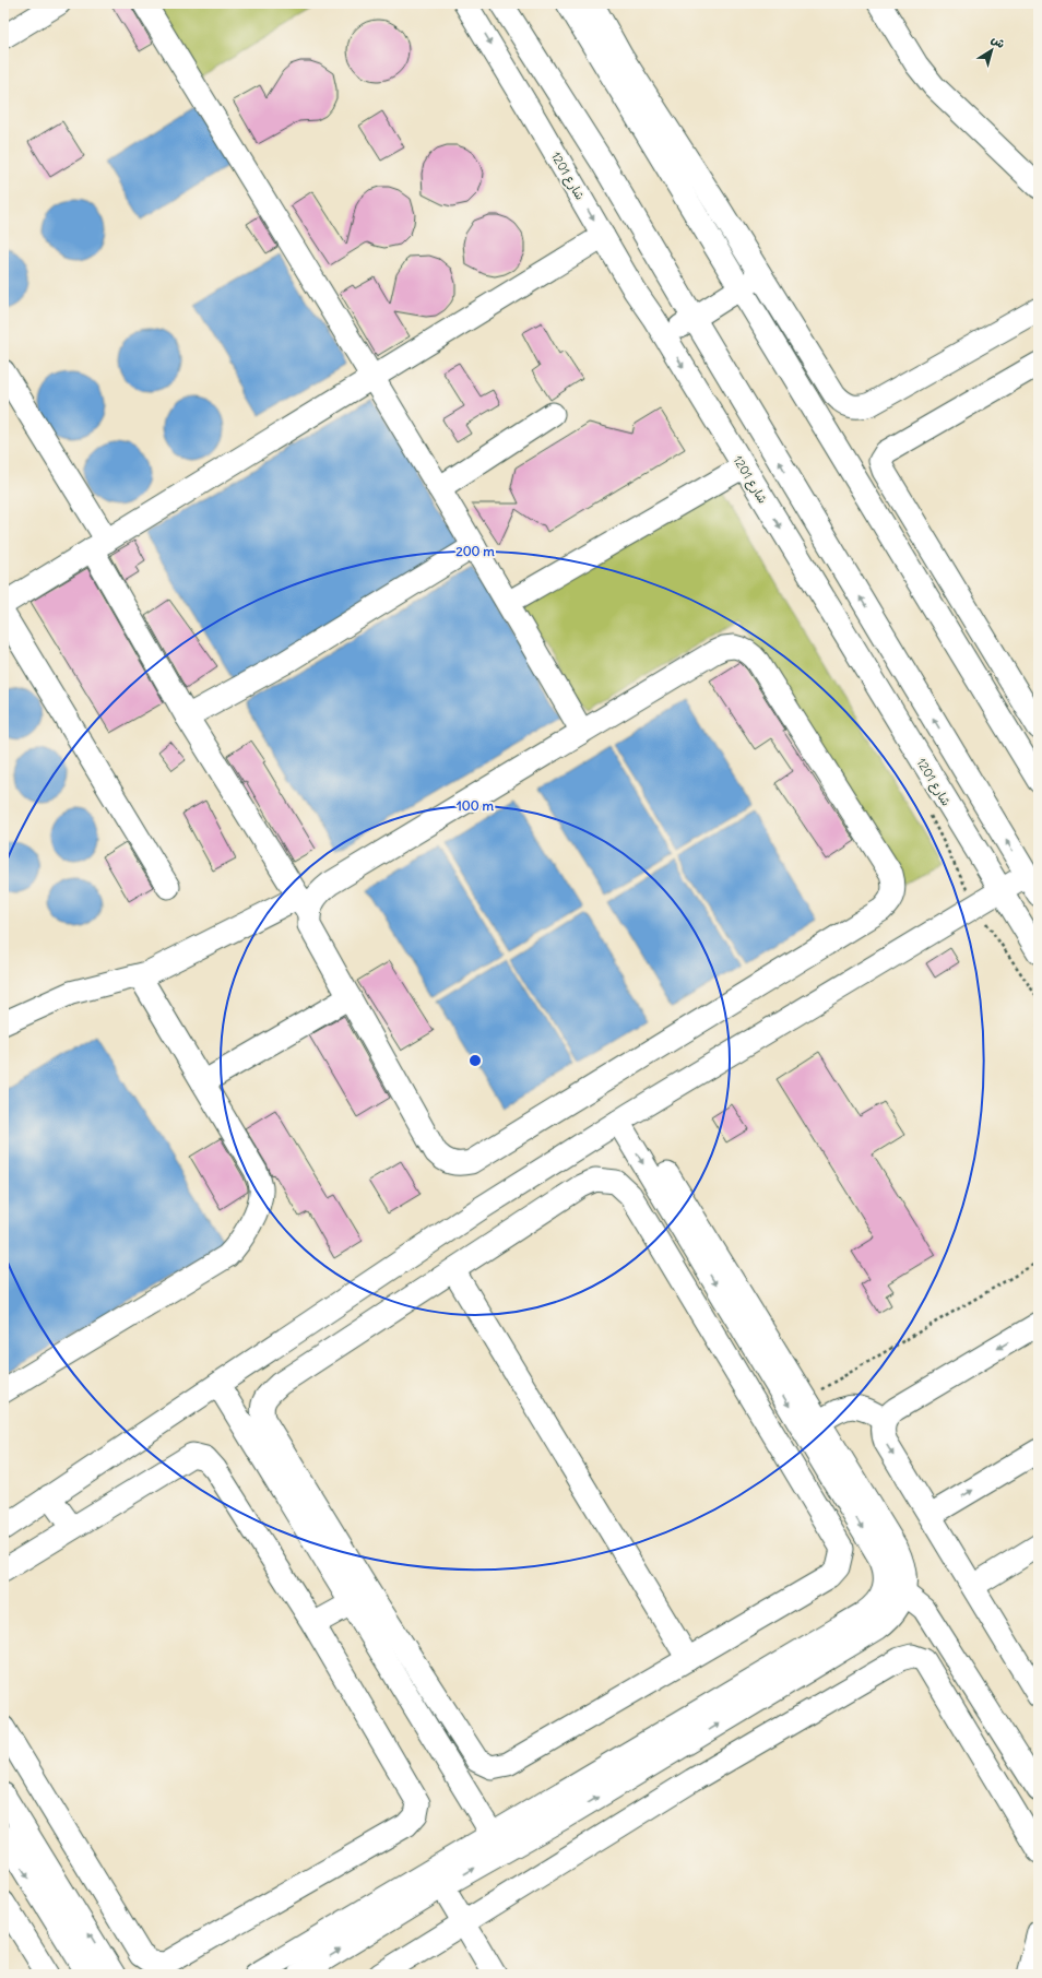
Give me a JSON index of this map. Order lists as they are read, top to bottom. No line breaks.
{"streets":{"street":["شارع 1201"]},"north":"top right","rings":["200 m","100 m"]}
